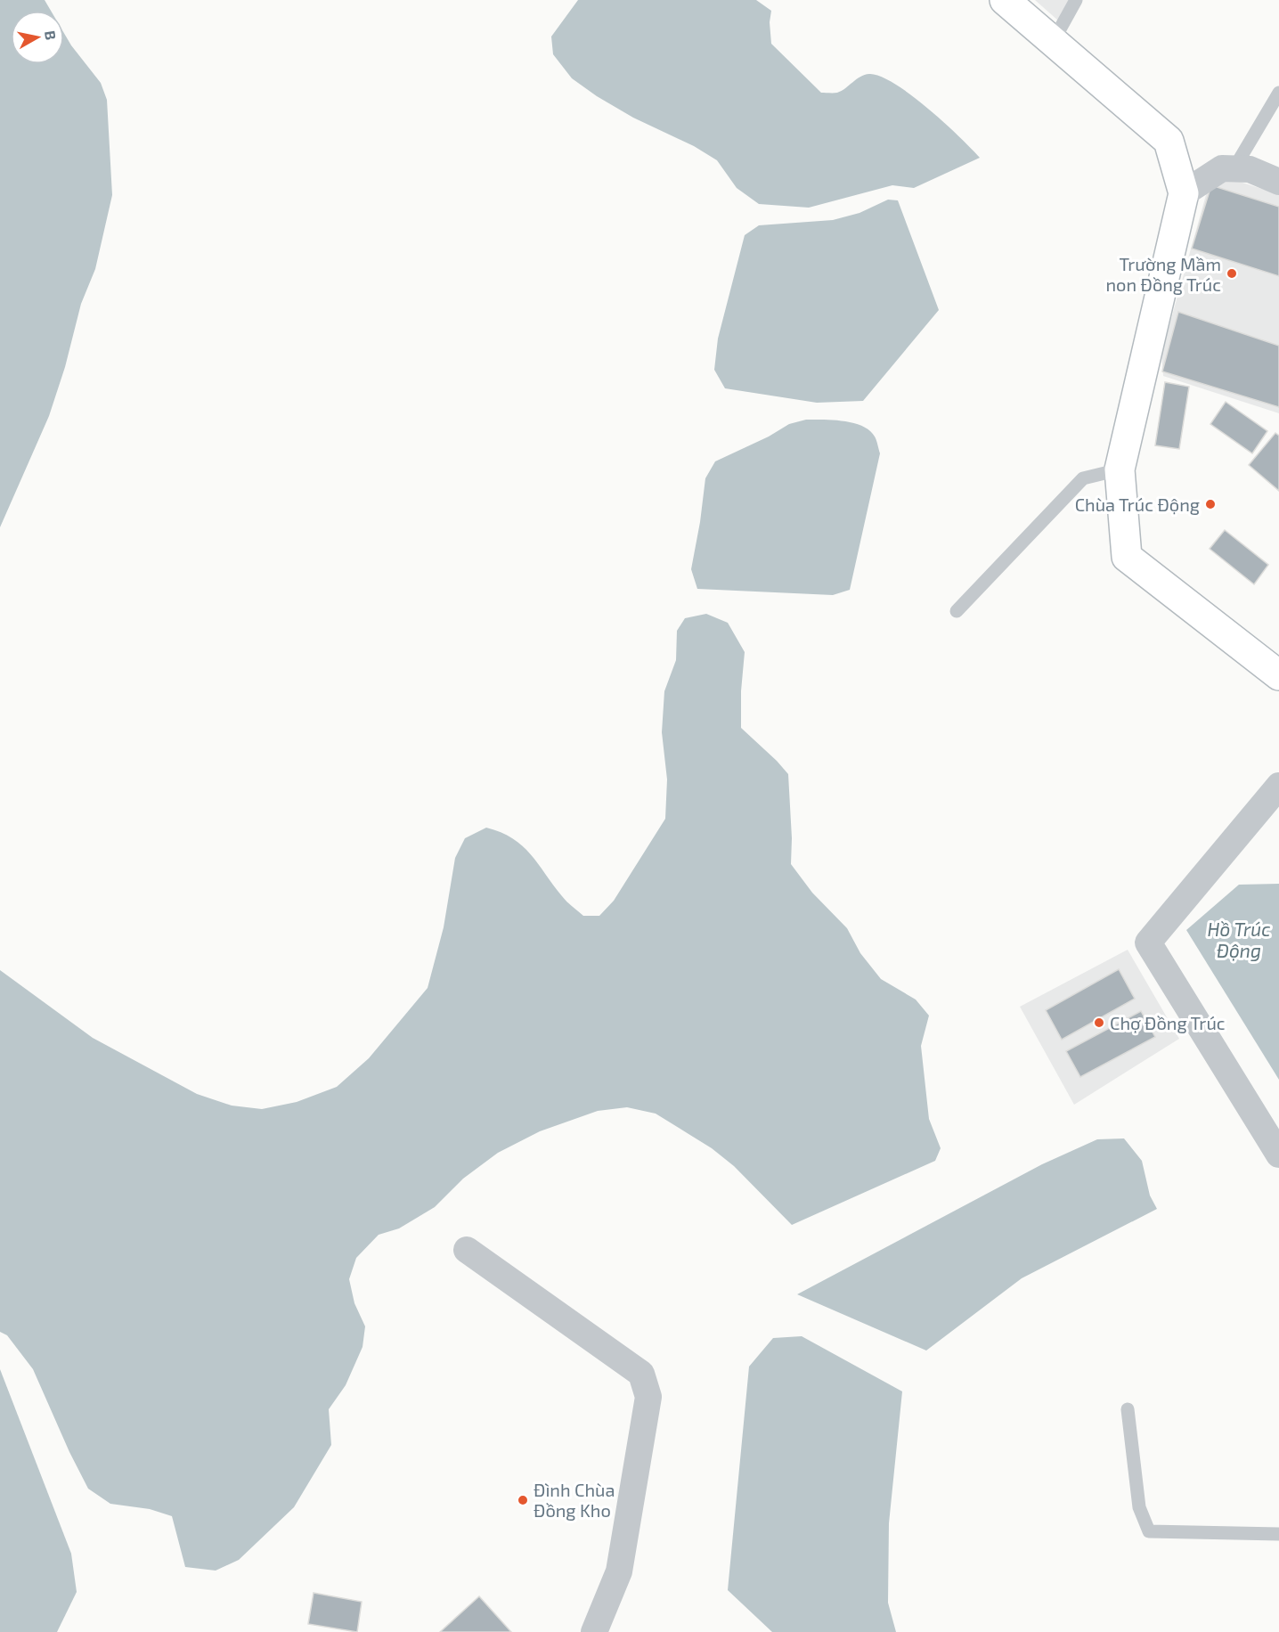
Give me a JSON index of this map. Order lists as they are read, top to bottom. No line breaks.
{"water":["Hồ Trúc Động"],"places":["Trường Mầm non Đồng Trúc","Chùa Trúc Động","Chợ Đồng Trúc","Đình Chùa Đồng Kho"],"north":"right"}
